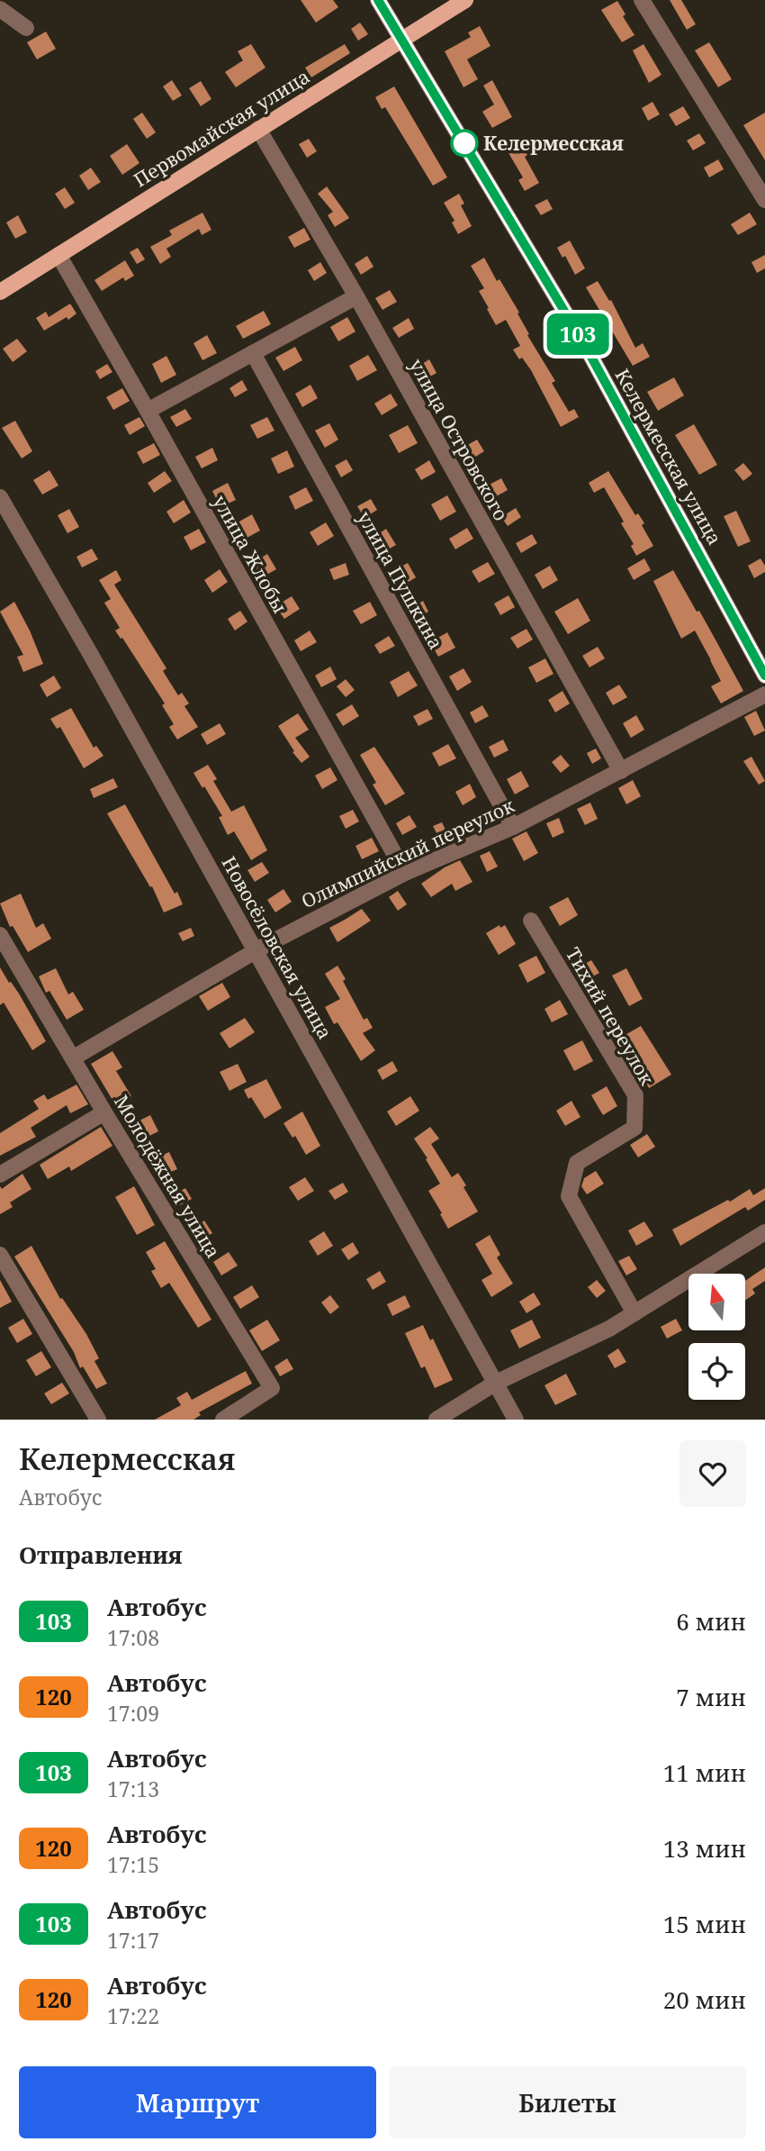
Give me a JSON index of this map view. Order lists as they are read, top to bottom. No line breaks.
{"streets":{"main road":["Первомайская улица"],"street":["улица Островского","Келермесская улица","улица Жлобы","улица Пушкина","Олимпийский переулок","Новосёловская улица","Тихий переулок","Молодёжная улица"]},"crossings":[["Первомайская улица","улица Островского"],["Первомайская улица","Келермесская улица"],["Первомайская улица","улица Жлобы"],["улица Островского","Олимпийский переулок"],["улица Жлобы","Олимпийский переулок"],["улица Пушкина","Олимпийский переулок"],["Олимпийский переулок","Новосёловская улица"],["Олимпийский переулок","Молодёжная улица"]],"places":["Келермесская"],"lines":["bus line 103"],"north":"top","page":{"on_map":"103","heading":[["Келермесская","Автобус"],"Отправления"],"list":[{"mark":"103","name":"Автобус","note":"17:08","value":"6 мин"},{"mark":"120","name":"Автобус","note":"17:09","value":"7 мин"},{"mark":"103","name":"Автобус","note":"17:13","value":"11 мин"},{"mark":"120","name":"Автобус","note":"17:15","value":"13 мин"},{"mark":"103","name":"Автобус","note":"17:17","value":"15 мин"},{"mark":"120","name":"Автобус","note":"17:22","value":"20 мин"}],"buttons":["Маршрут","Билеты"]}}
